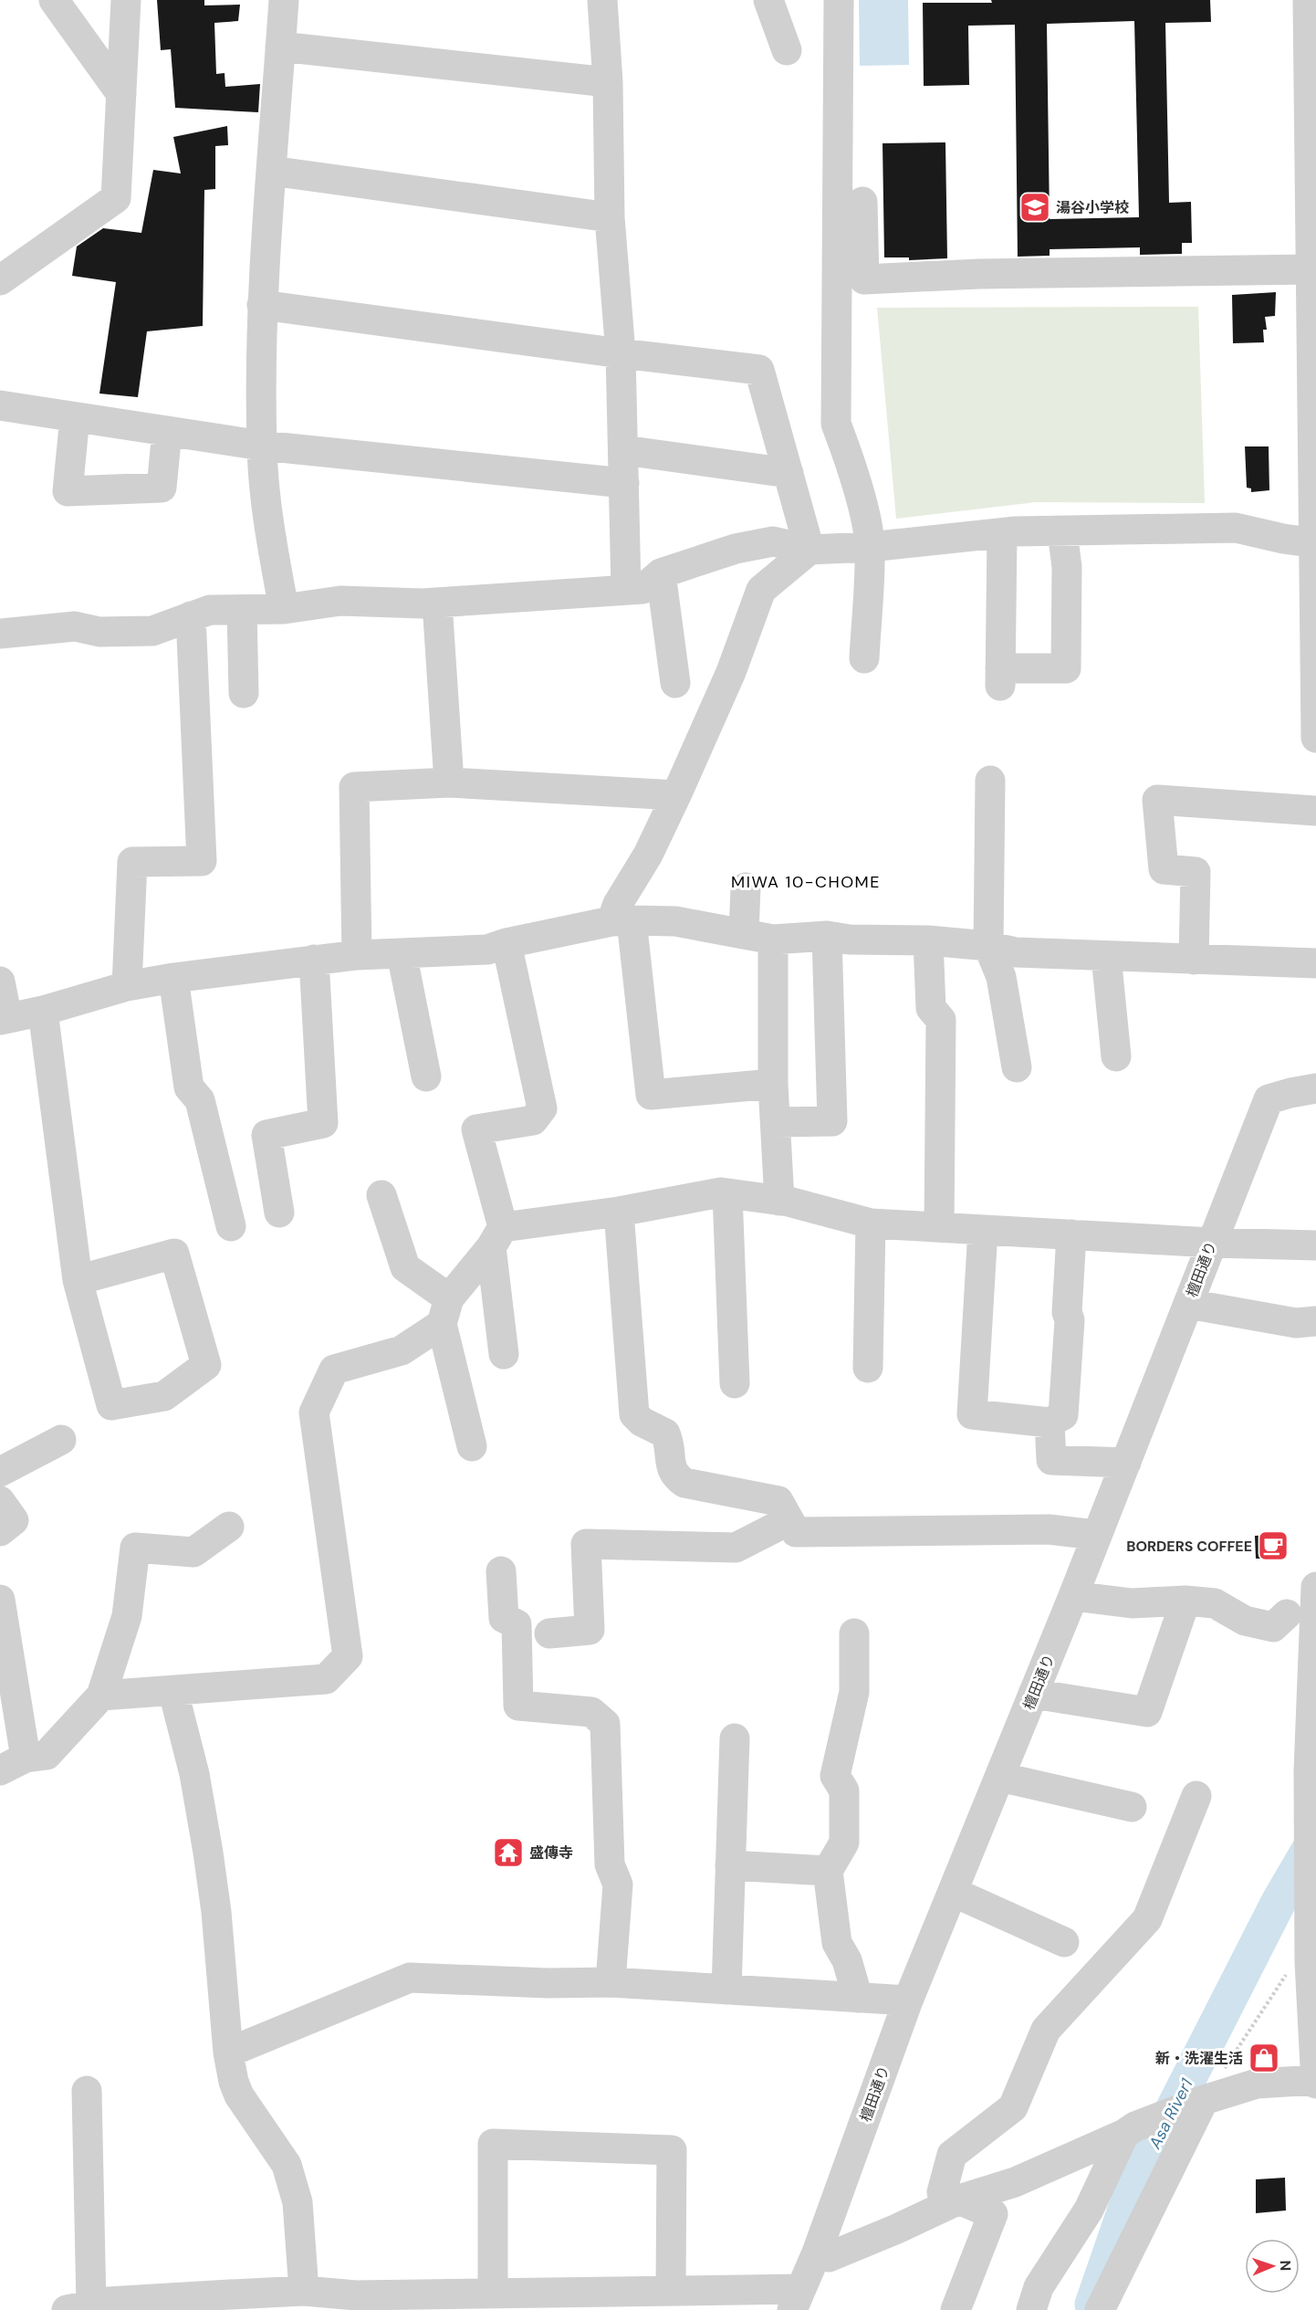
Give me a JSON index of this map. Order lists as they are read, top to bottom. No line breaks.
{"streets":{"street":["檀田通り"]},"districts":["MIWA 10-CHOME"],"water":["Asa River1"],"places":{"school or university":["湯谷小学校"],"cafe":["BORDERS COFFEE"],"temple":["盛傳寺"],"shop":["新・洗濯生活"]},"north":"right"}
